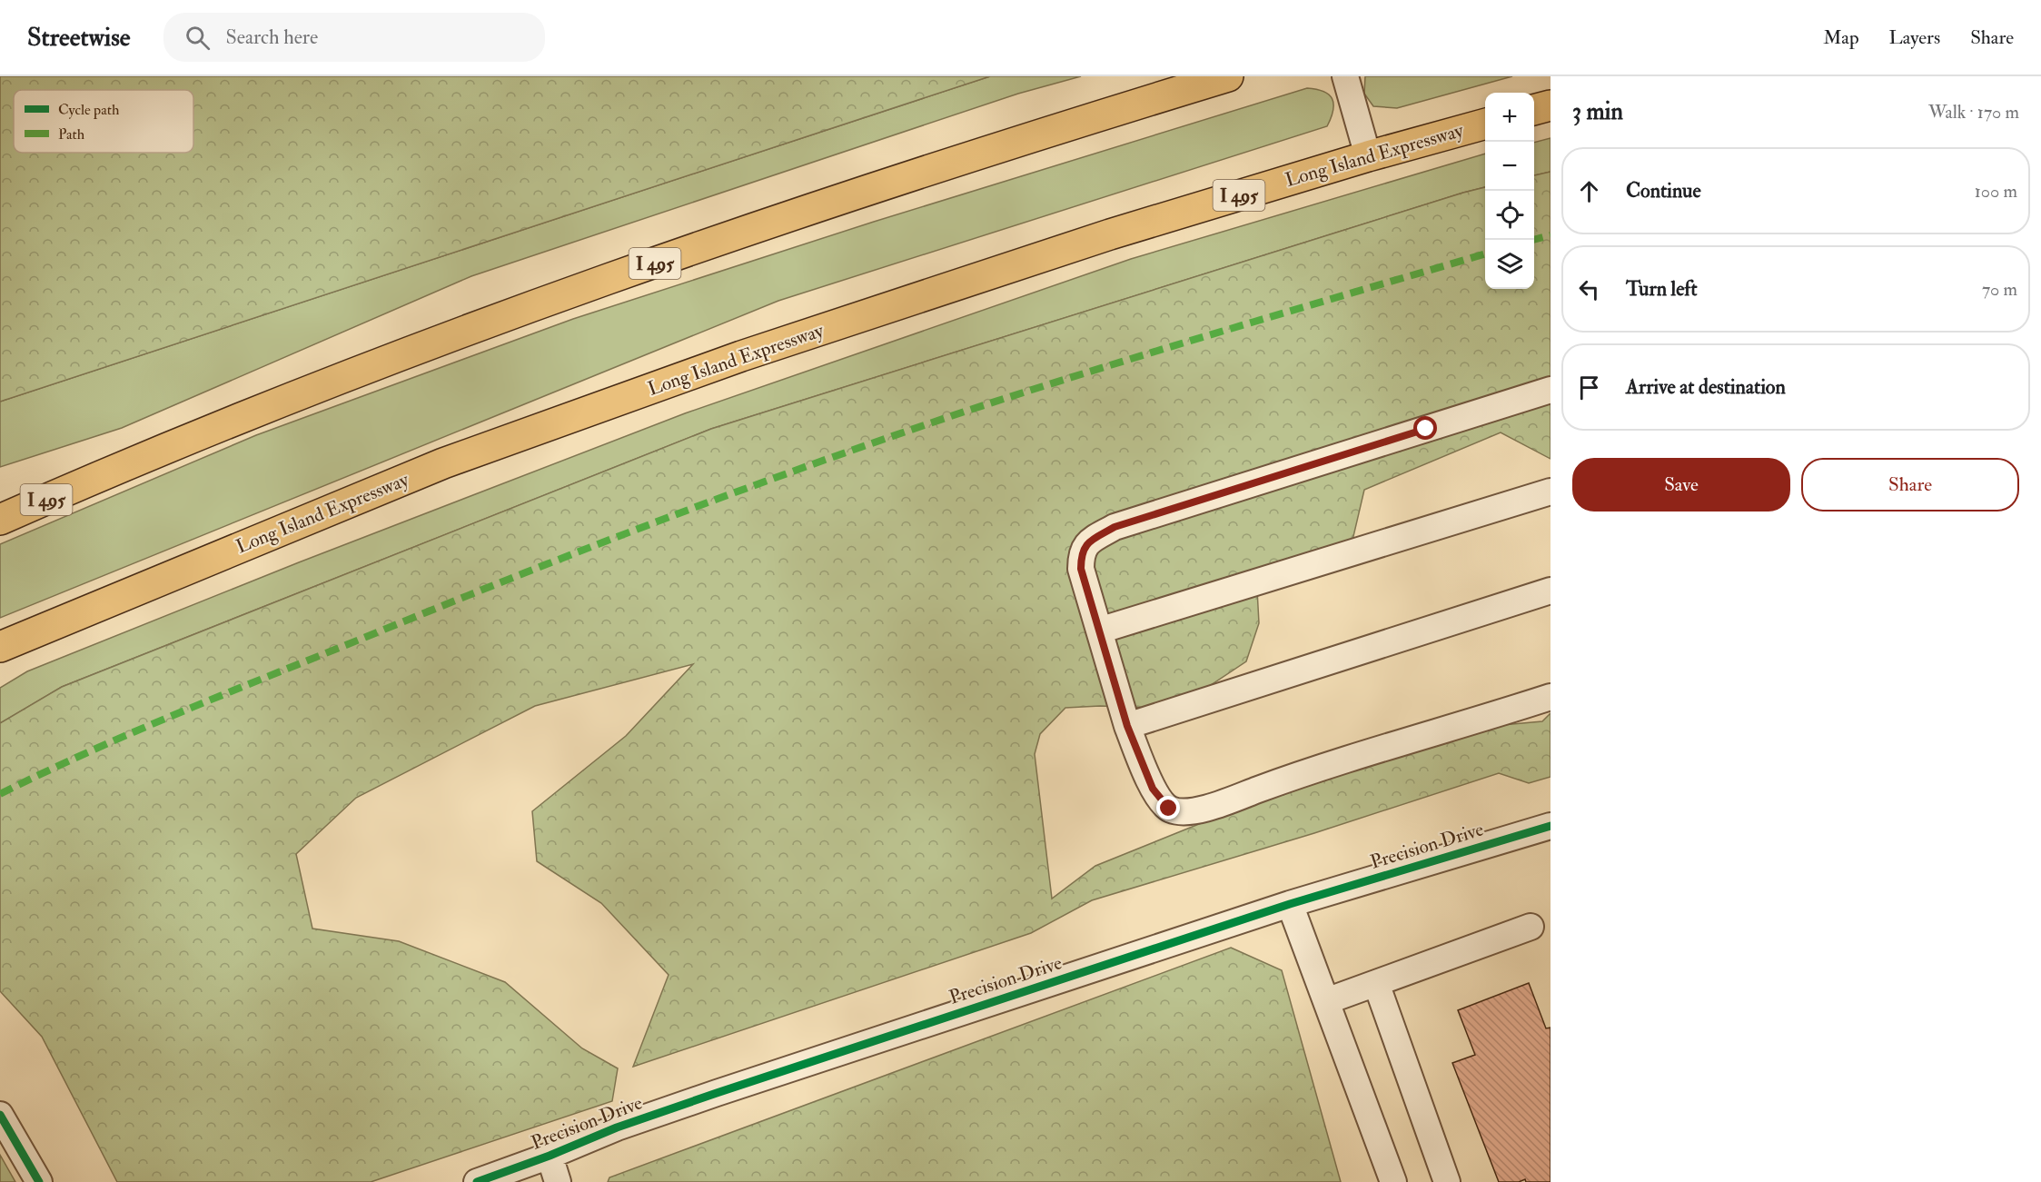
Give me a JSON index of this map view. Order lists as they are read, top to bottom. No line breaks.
{"streets":{"highway":["Long Island Expressway","I 495"],"street":["Precision Drive"]},"legend":["Cycle path","Path"],"page":{"header":"Streetwise","search":"Search here","nav":["Map","Layers","Share"],"heading":["3 min","Walk · 170 m"],"map_buttons":["+","−"],"list":[["Continue","100 m"],["Turn left","70 m"],"Arrive at destination"],"buttons":["Save","Share"]}}
